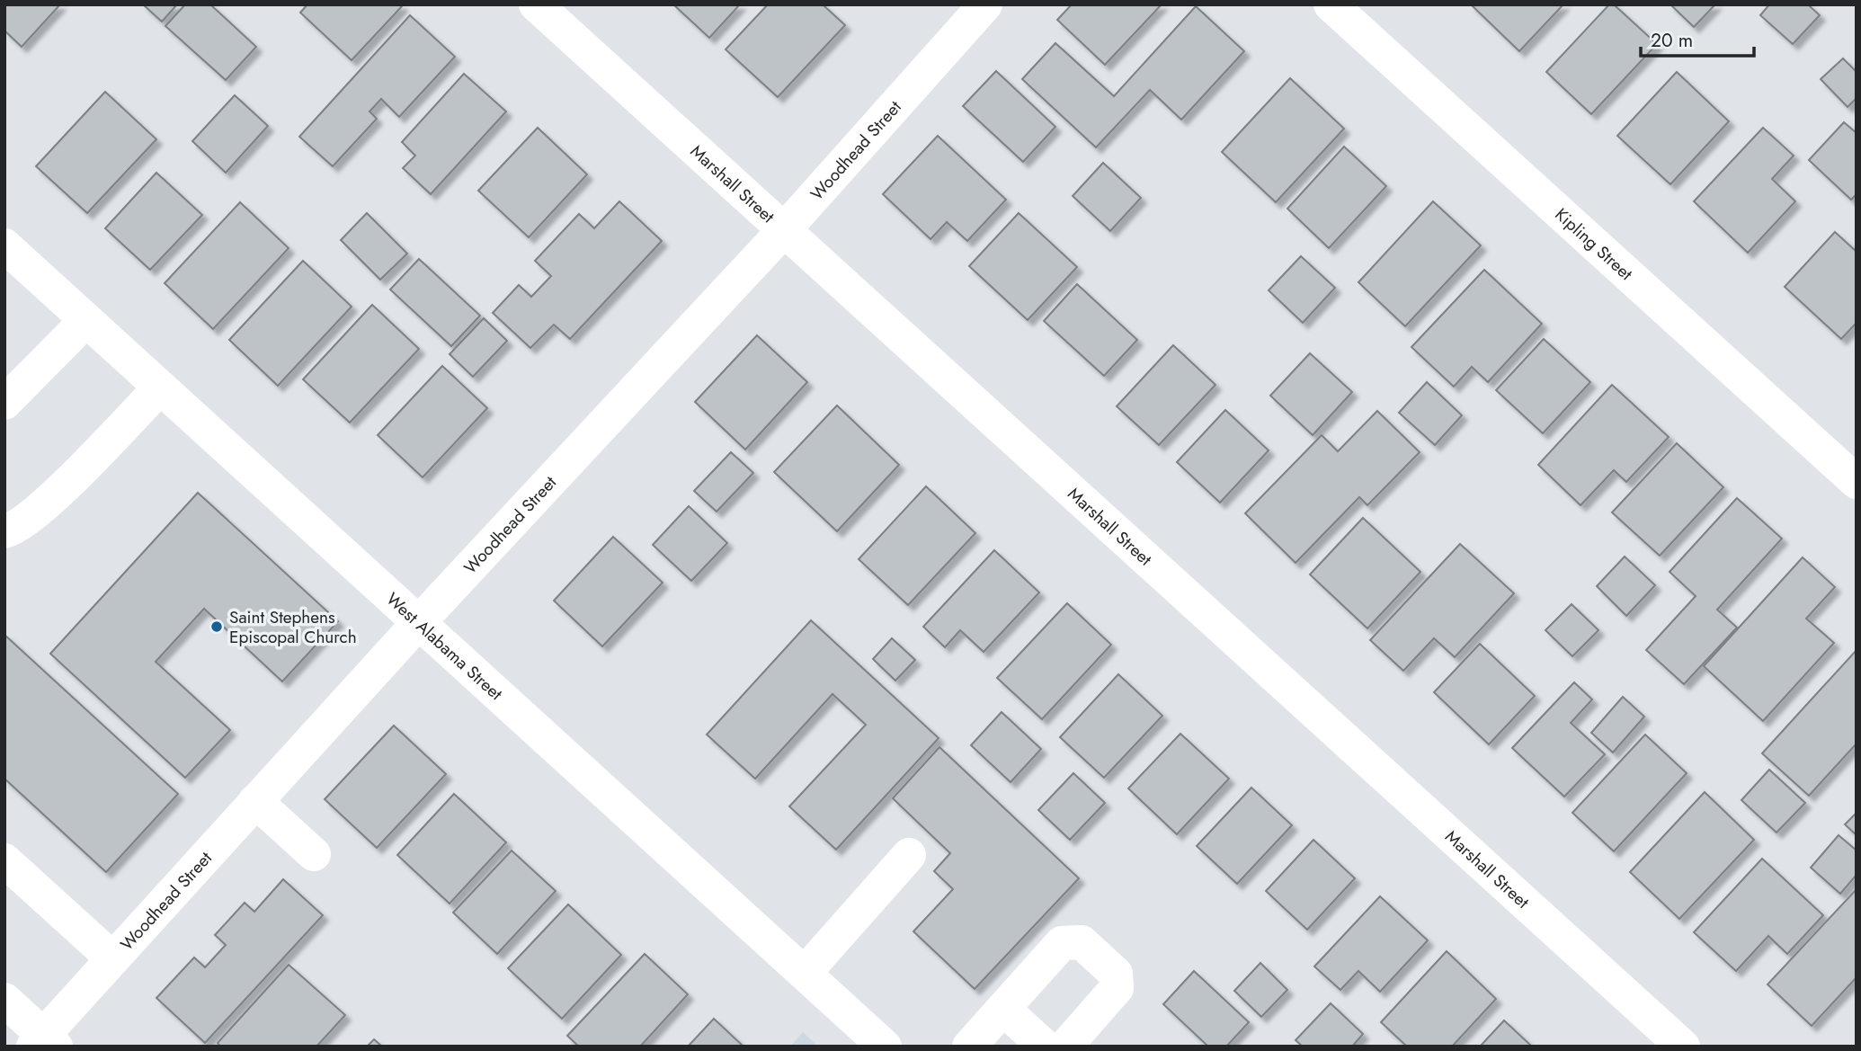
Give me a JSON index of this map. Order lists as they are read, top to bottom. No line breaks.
{"streets":{"street":["Woodhead Street","Marshall Street","Kipling Street","West Alabama Street"]},"crossings":[["Woodhead Street","Marshall Street"],["Woodhead Street","West Alabama Street"]],"places":["Saint Stephens Episcopal Church"],"scale_bar":"20 m"}
